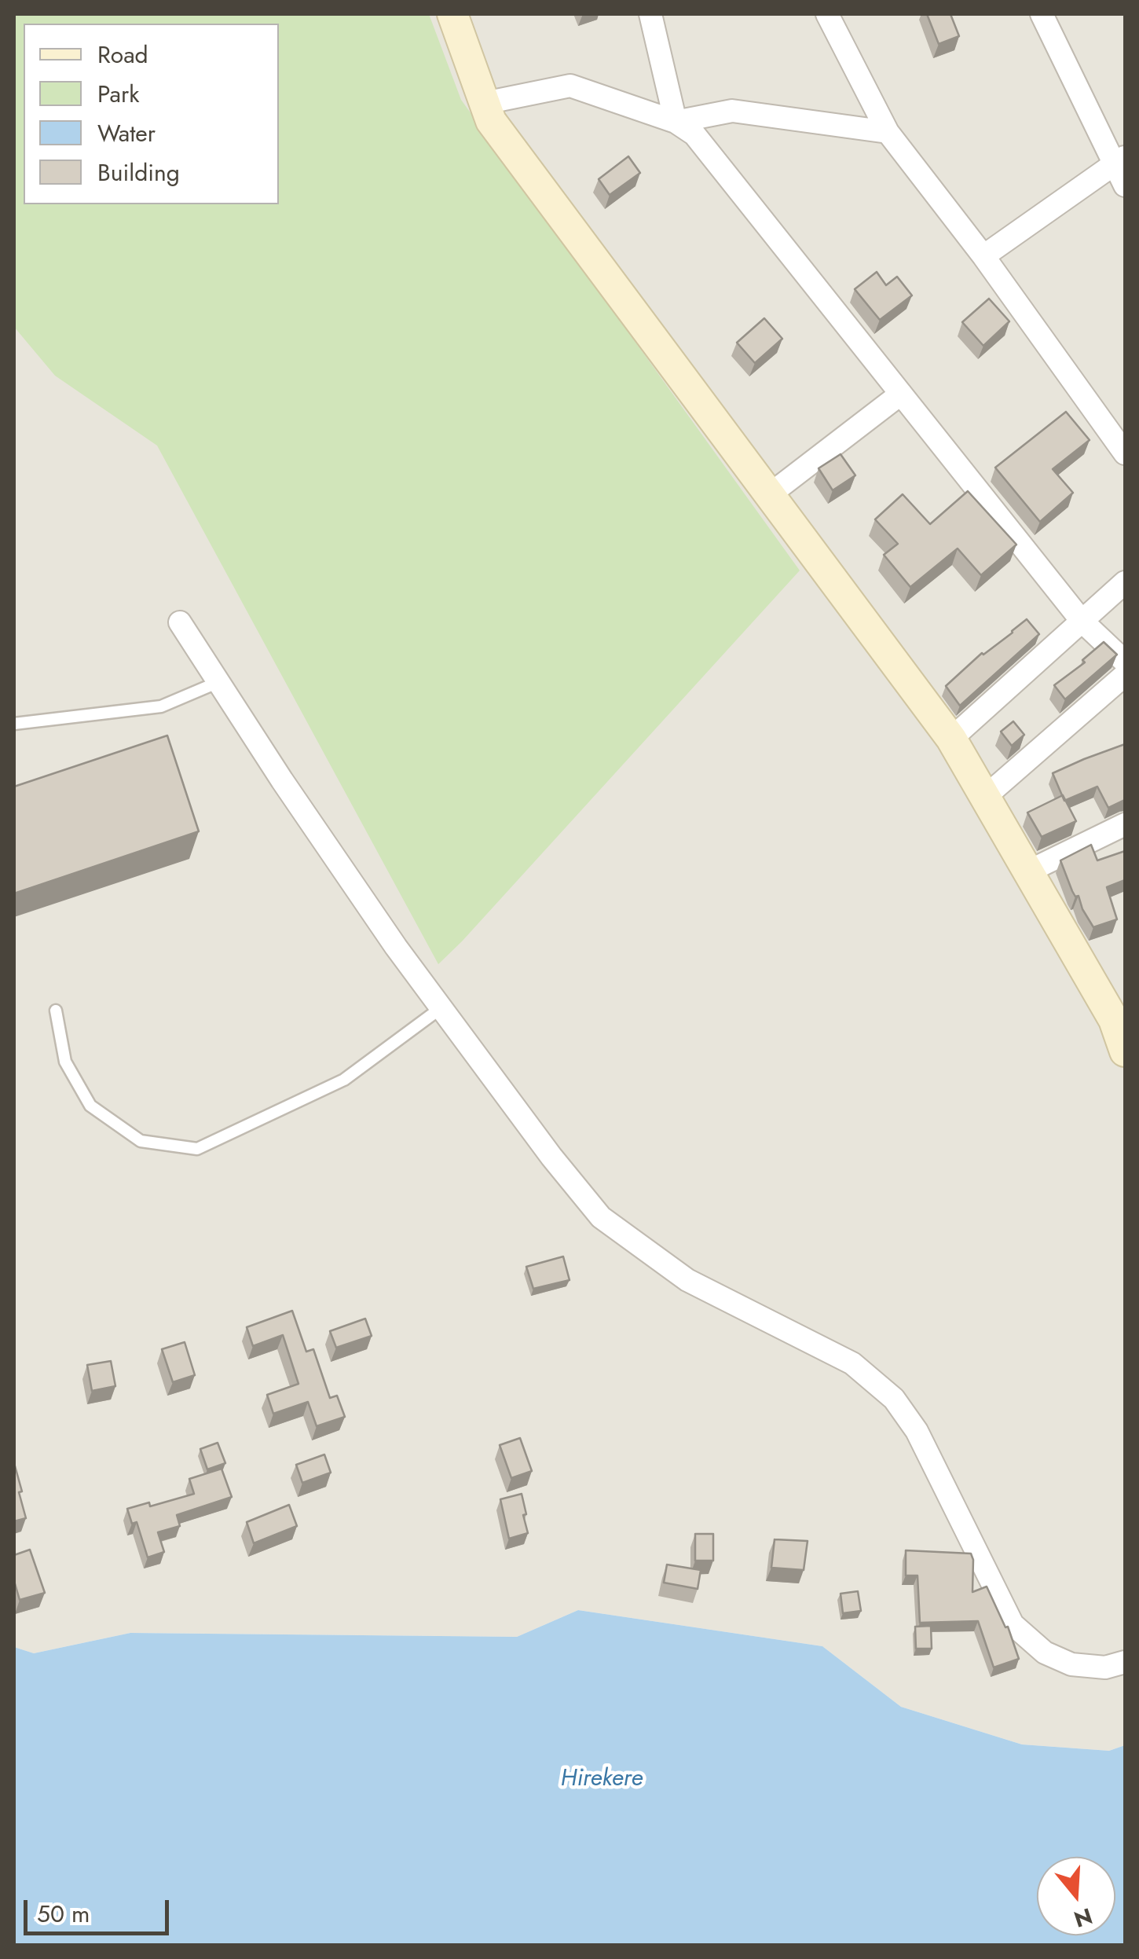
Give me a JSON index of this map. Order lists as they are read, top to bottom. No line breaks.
{"water":["Hirekere"],"legend":["Road","Park","Water","Building"],"scale_bar":"50 m","north":"bottom"}
